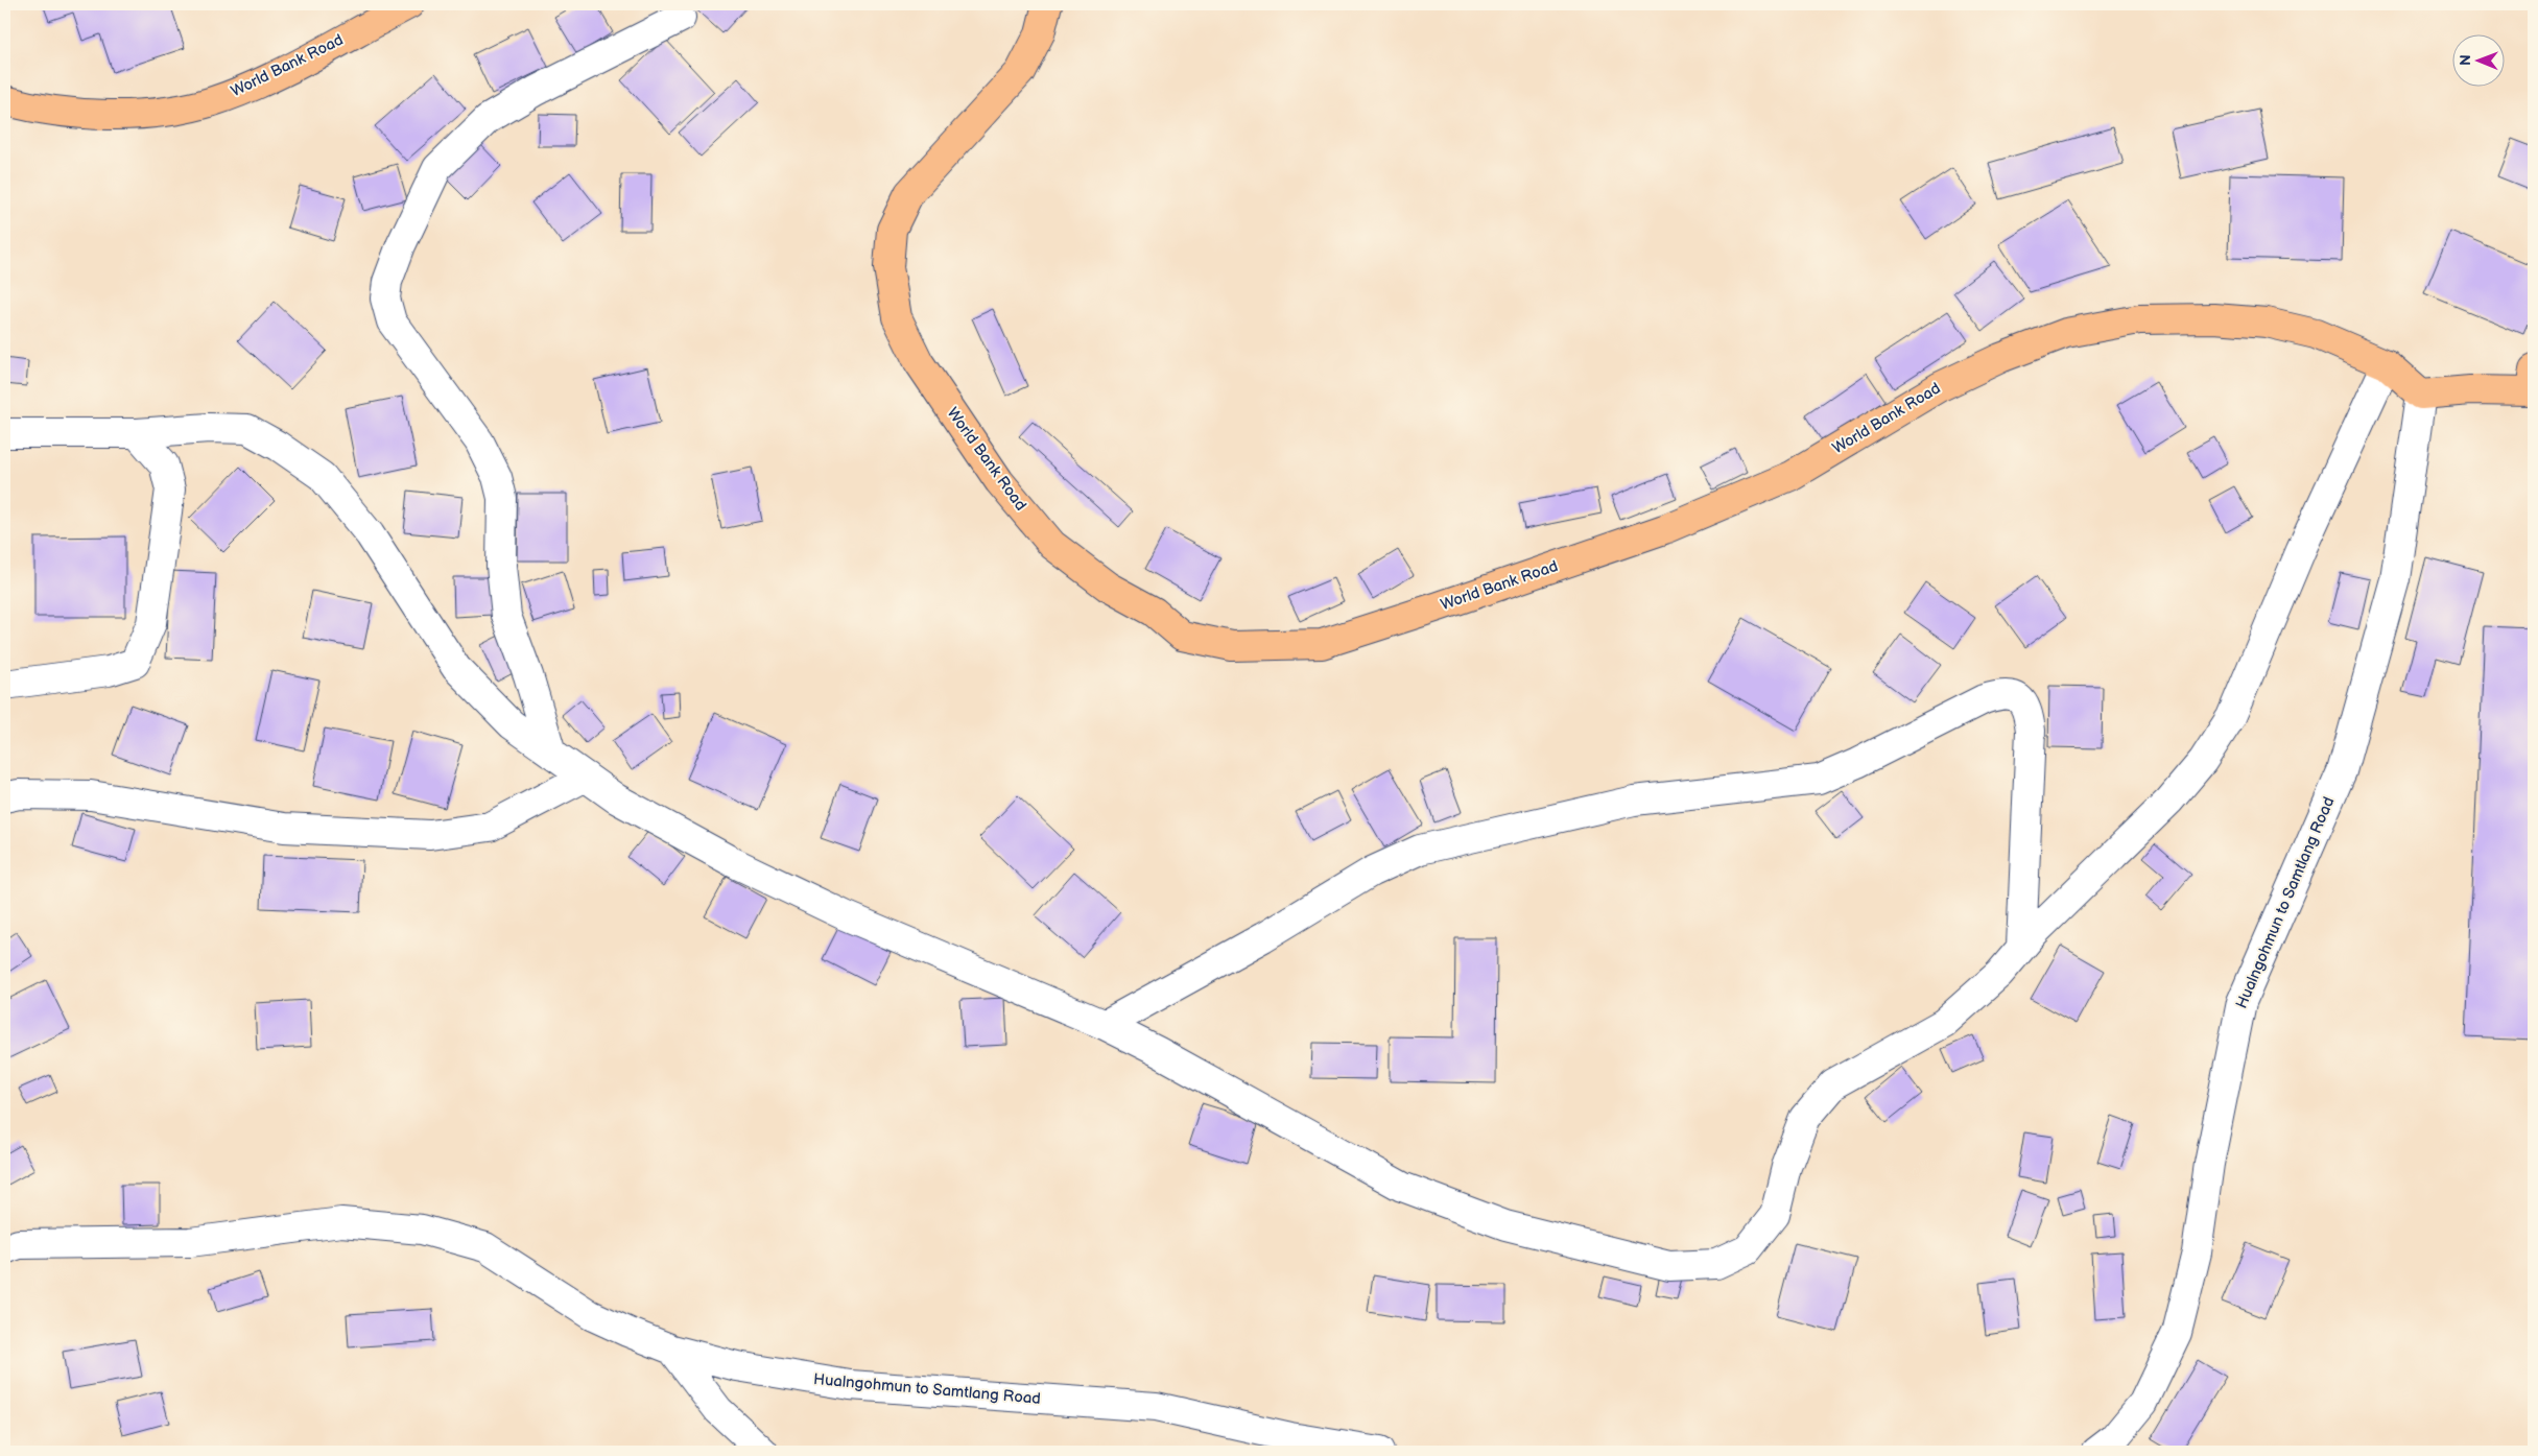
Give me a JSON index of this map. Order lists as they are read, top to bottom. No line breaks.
{"streets":{"main road":["World Bank Road"],"street":["Hualngohmun to Samtlang Road"]},"crossings":[["World Bank Road","Hualngohmun to Samtlang Road"]],"north":"left"}
